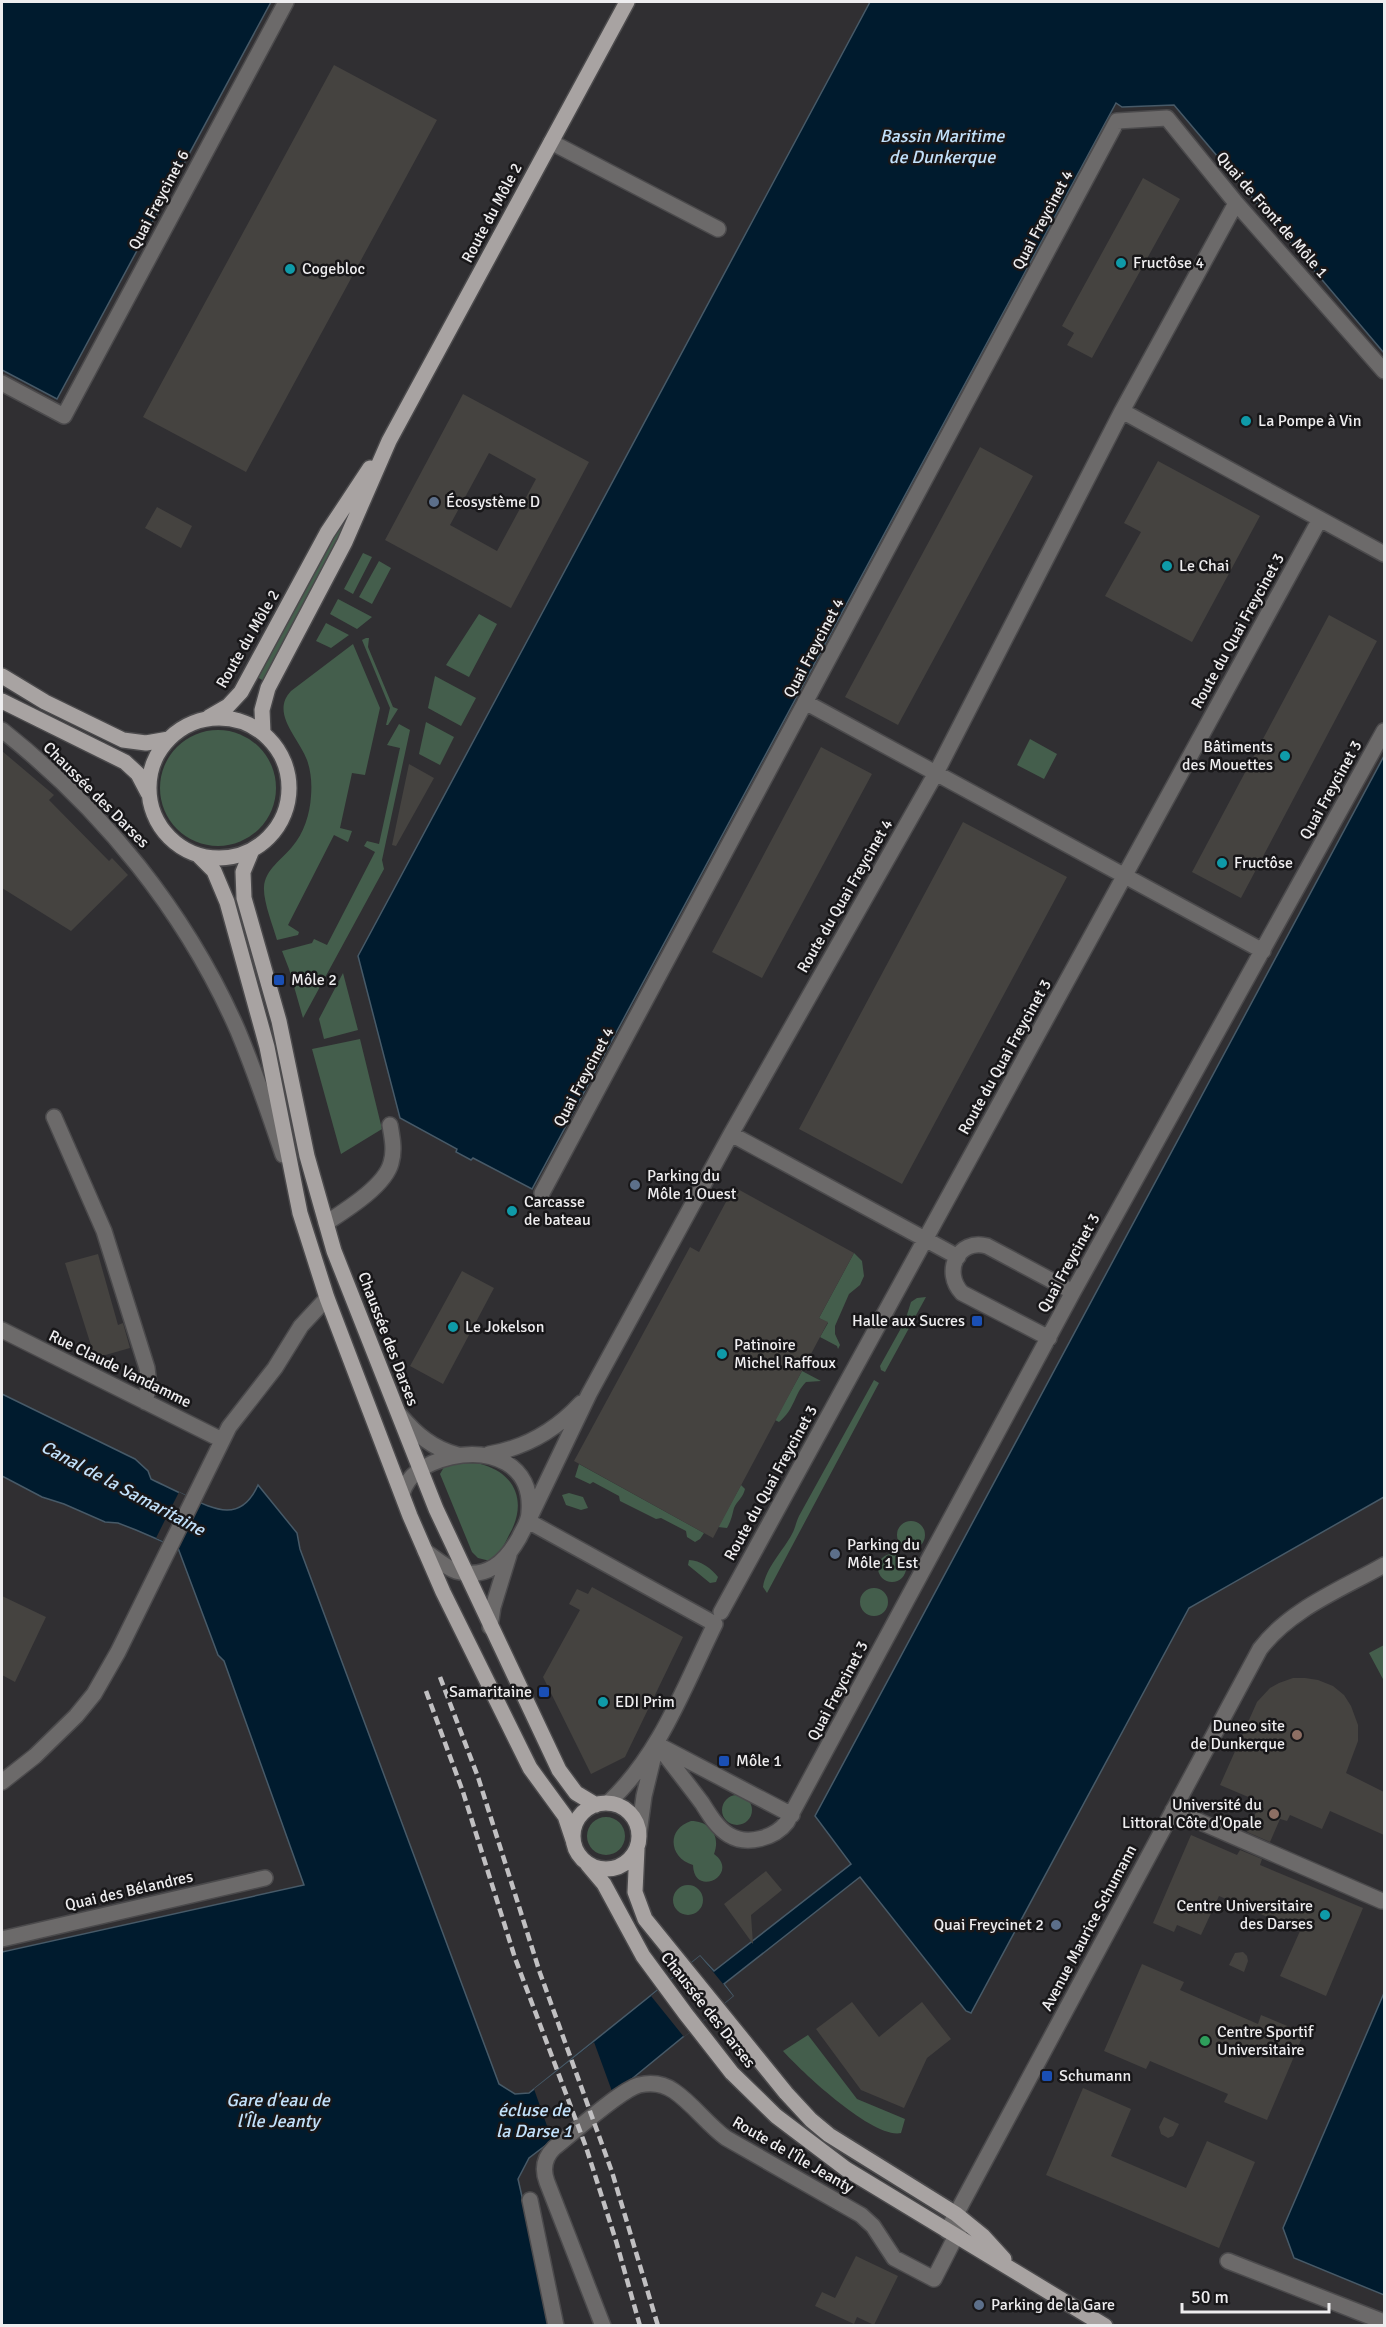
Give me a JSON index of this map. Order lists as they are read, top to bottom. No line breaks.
{"streets":{"main road":["Route du Môle 2","Chaussée des Darses"],"street":["Quai Freycinet 6","Quai de Front de Môle 1","Quai Freycinet 4","Route du Quai Freycinet 3","Quai Freycinet 3","Route du Quai Freycinet 4","Rue Claude Vandamme","Quai des Bélandres","Avenue Maurice Schumann","Route de l'Île Jeanty"]},"crossings":[["Route du Môle 2","Chaussée des Darses"],["Quai de Front de Môle 1","Quai Freycinet 4"],["Quai de Front de Môle 1","Route du Quai Freycinet 4"],["Route du Quai Freycinet 3","Quai Freycinet 3"],["Route du Quai Freycinet 3","Chaussée des Darses"],["Chaussée des Darses","Route du Quai Freycinet 4"],["Chaussée des Darses","Avenue Maurice Schumann"],["Chaussée des Darses","Route de l'Île Jeanty"],["Avenue Maurice Schumann","Route de l'Île Jeanty"]],"water":["Bassin Maritime de Dunkerque","Canal de la Samaritaine","Gare d'eau de l'Île Jeanty","écluse de la Darse 1"],"places":{"other":["Fructôse 4","Cogebloc","La Pompe à Vin","Écosystème D","Le Chai","Bâtiments des Mouettes","Fructôse","Parking du Môle 1 Ouest","Carcasse de bateau","Le Jokelson","Patinoire Michel Raffoux","Parking du Môle 1 Est","EDI Prim","Duneo site de Dunkerque","Université du Littoral Côte d'Opale","Centre Universitaire des Darses","Quai Freycinet 2","Centre Sportif Universitaire","Parking de la Gare"],"transit":["Môle 2","Halle aux Sucres","Samaritaine","Môle 1","Schumann"]},"scale_bar":"50 m"}
